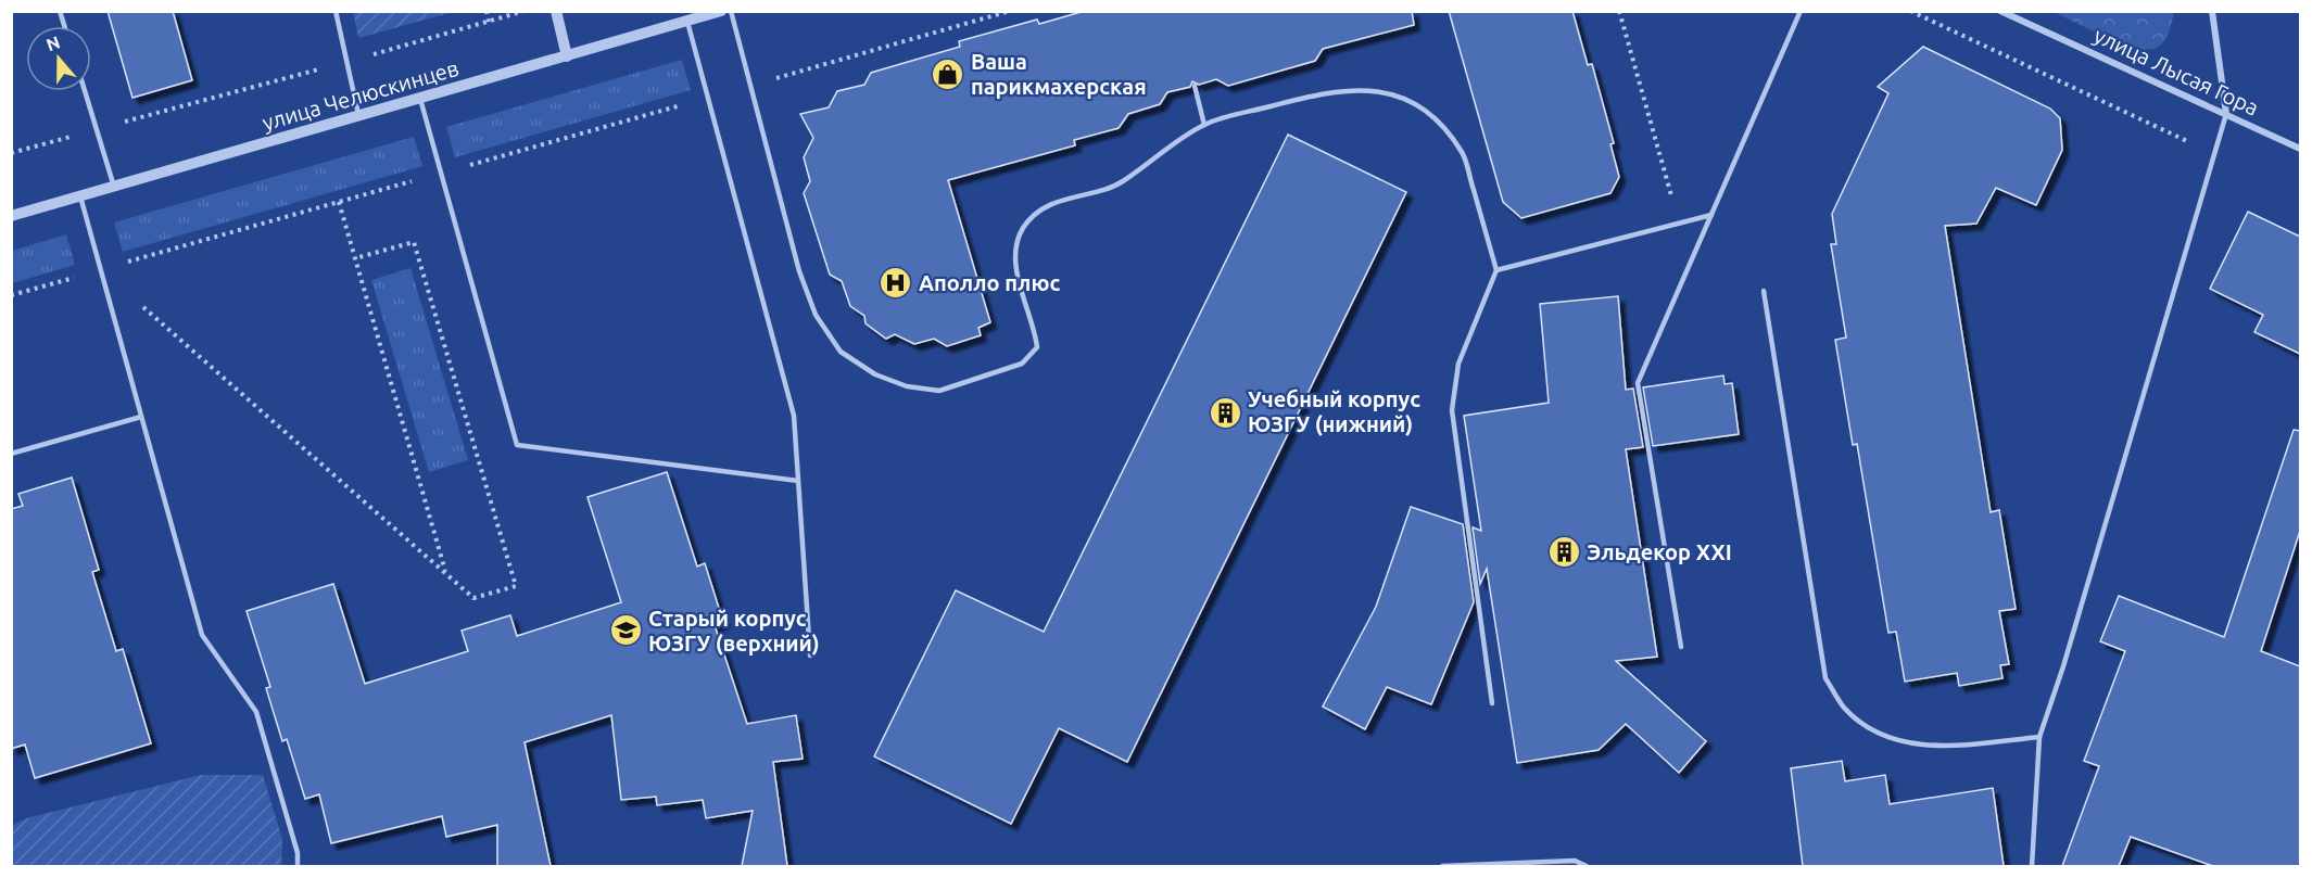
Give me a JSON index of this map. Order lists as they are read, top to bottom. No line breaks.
{"streets":{"street":["улица Лысая Гора","улица Челюскинцев"]},"places":{"shop":["Ваша парикмахерская"],"hospital":["Аполло плюс"],"building":["Учебный корпус ЮЗГУ (нижний)","Эльдекор XXI"],"school or university":["Старый корпус ЮЗГУ (верхний)"]},"north":"top"}
